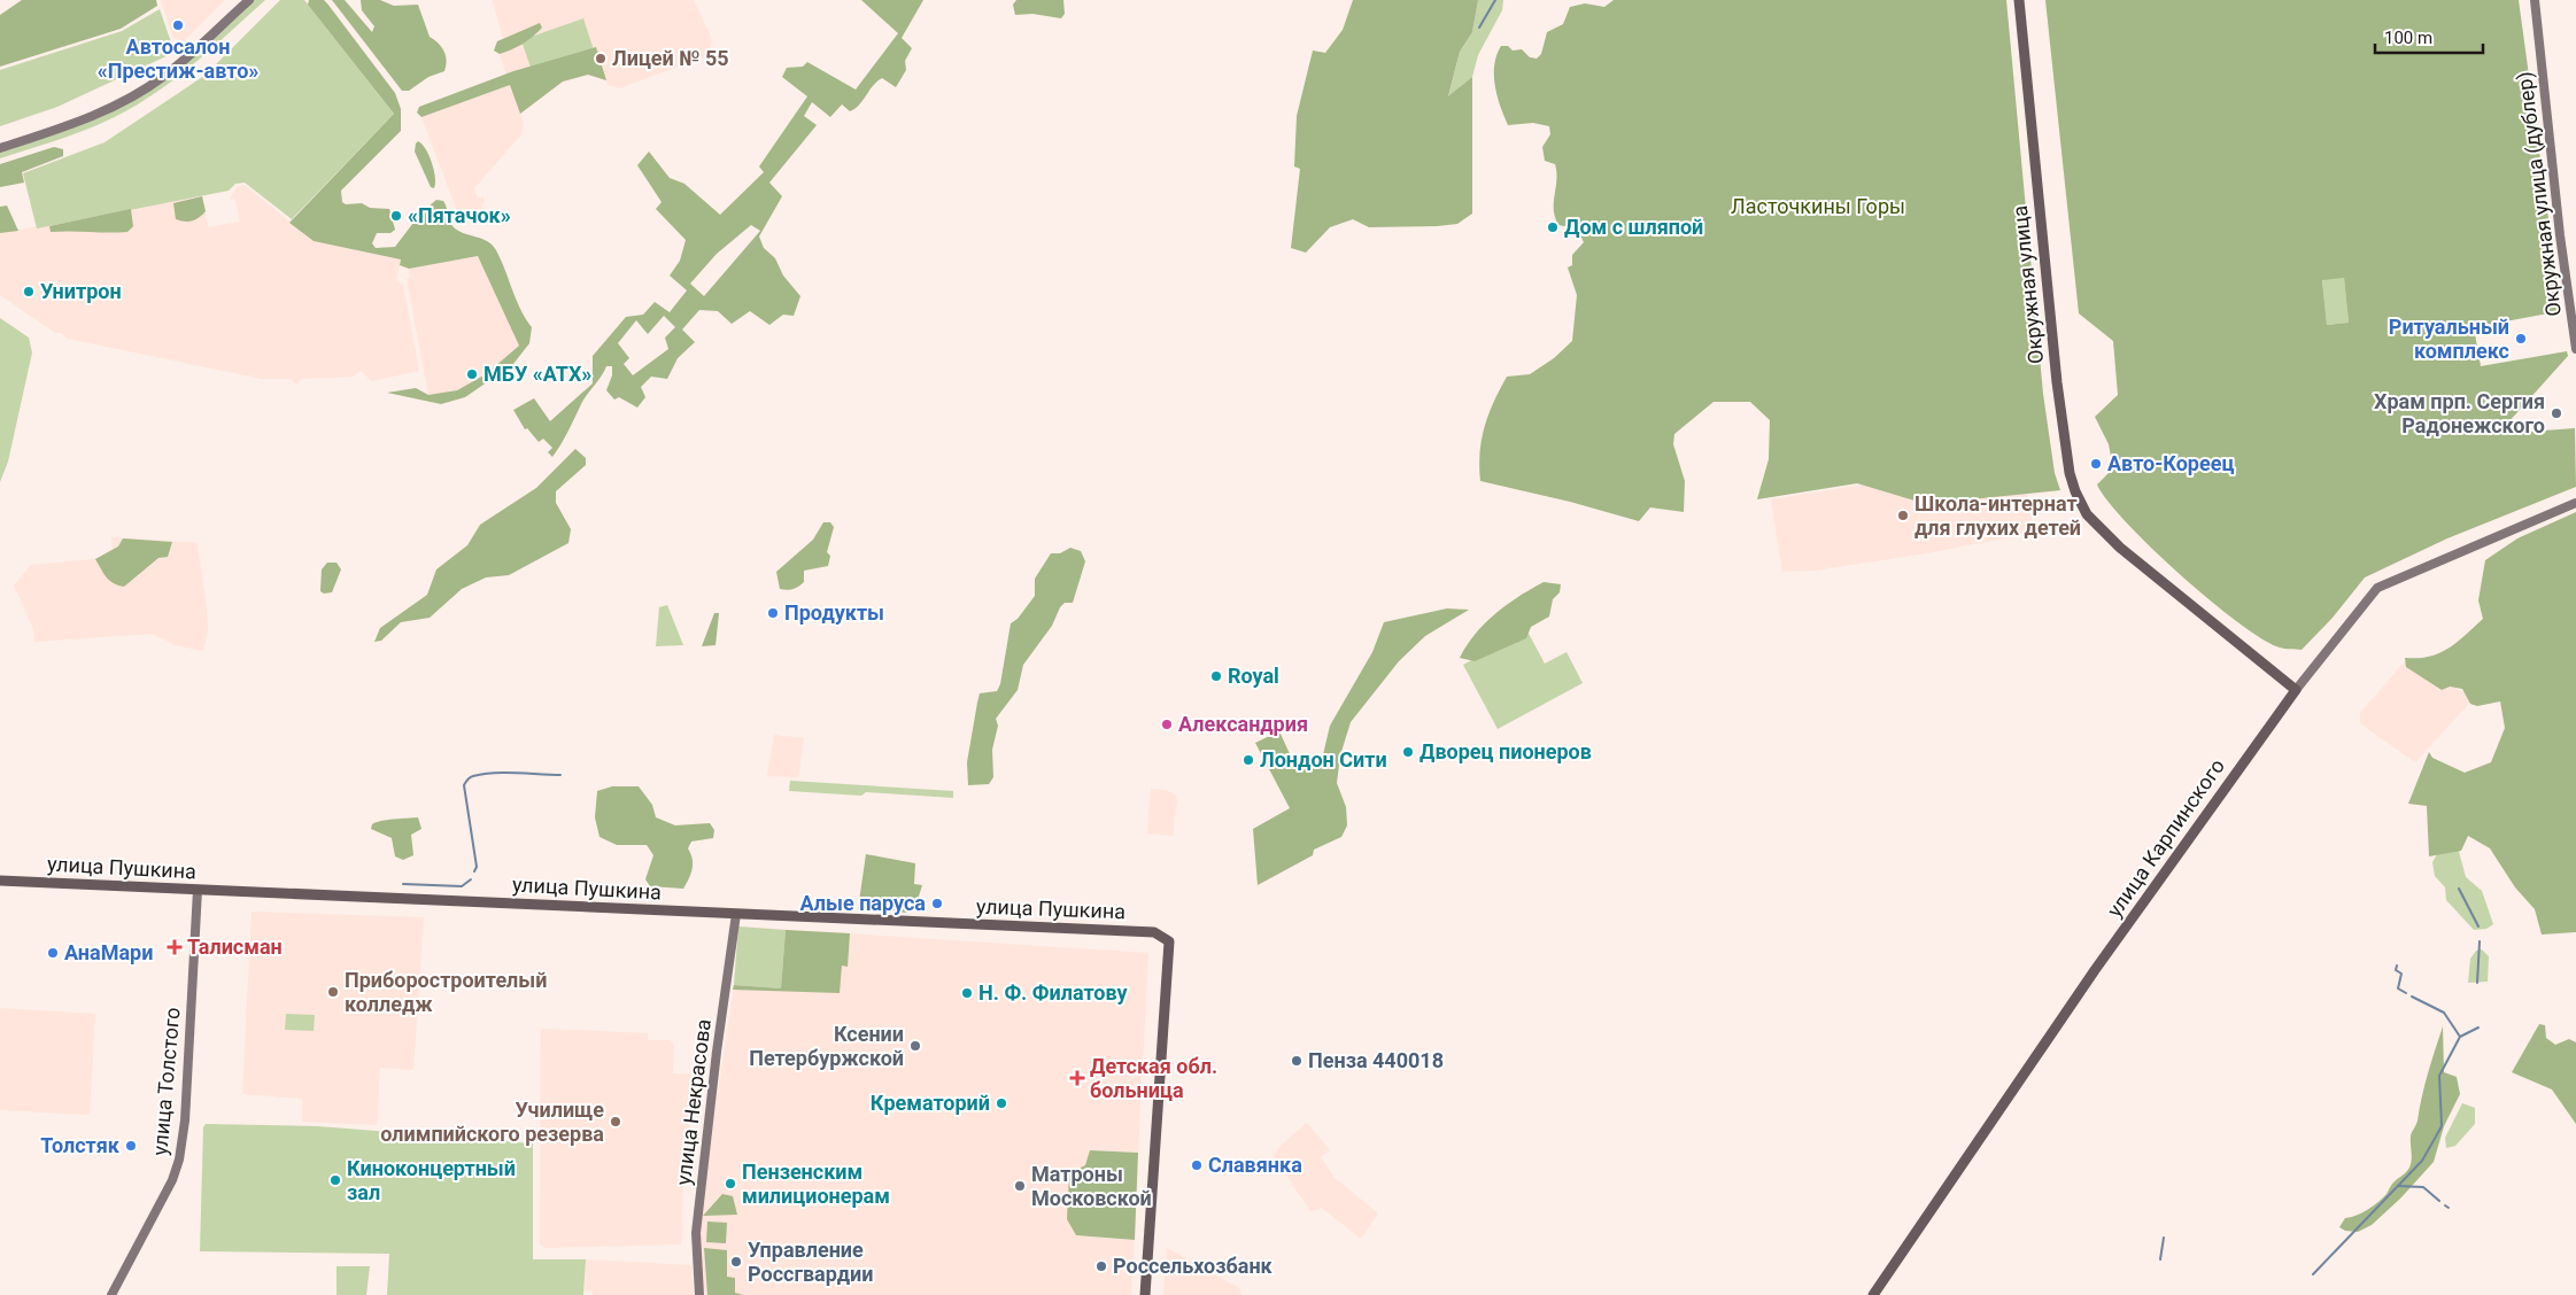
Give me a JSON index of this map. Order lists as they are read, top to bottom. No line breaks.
{"streets":{"main road":["Окружная улица","улица Карпинского","улица Пушкина"],"street":["Окружная улица (дублер)","улица Толстого","улица Некрасова"]},"crossings":[["Окружная улица","улица Карпинского"],["улица Пушкина","улица Толстого"],["улица Пушкина","улица Некрасова"]],"parks":["Ласточкины Горы"],"places":{"other":["Автосалон «Престиж-авто»","Лицей № 55","«Пятачок»","Дом с шляпой","Унитрон","Ритуальный комплекс","МБУ «АТХ»","Храм прп. Сергия Радонежского","Авто-Кореец","Школа-интернат для глухих детей","Продукты","Royal","Александрия","Дворец пионеров","Лондон Сити","Алые паруса","АнаМари","Приборостроителый колледж","Н. Ф. Филатову","Ксении Петербуржской","Пенза 440018","Крематорий","Училище олимпийского резерва","Толстяк","Славянка","Киноконцертный зал","Пензенским милиционерам","Матроны Московской","Управление Россгвардии","Россельхозбанк"],"health":["Талисман","Детская обл. больница"]},"scale_bar":"100 m"}
